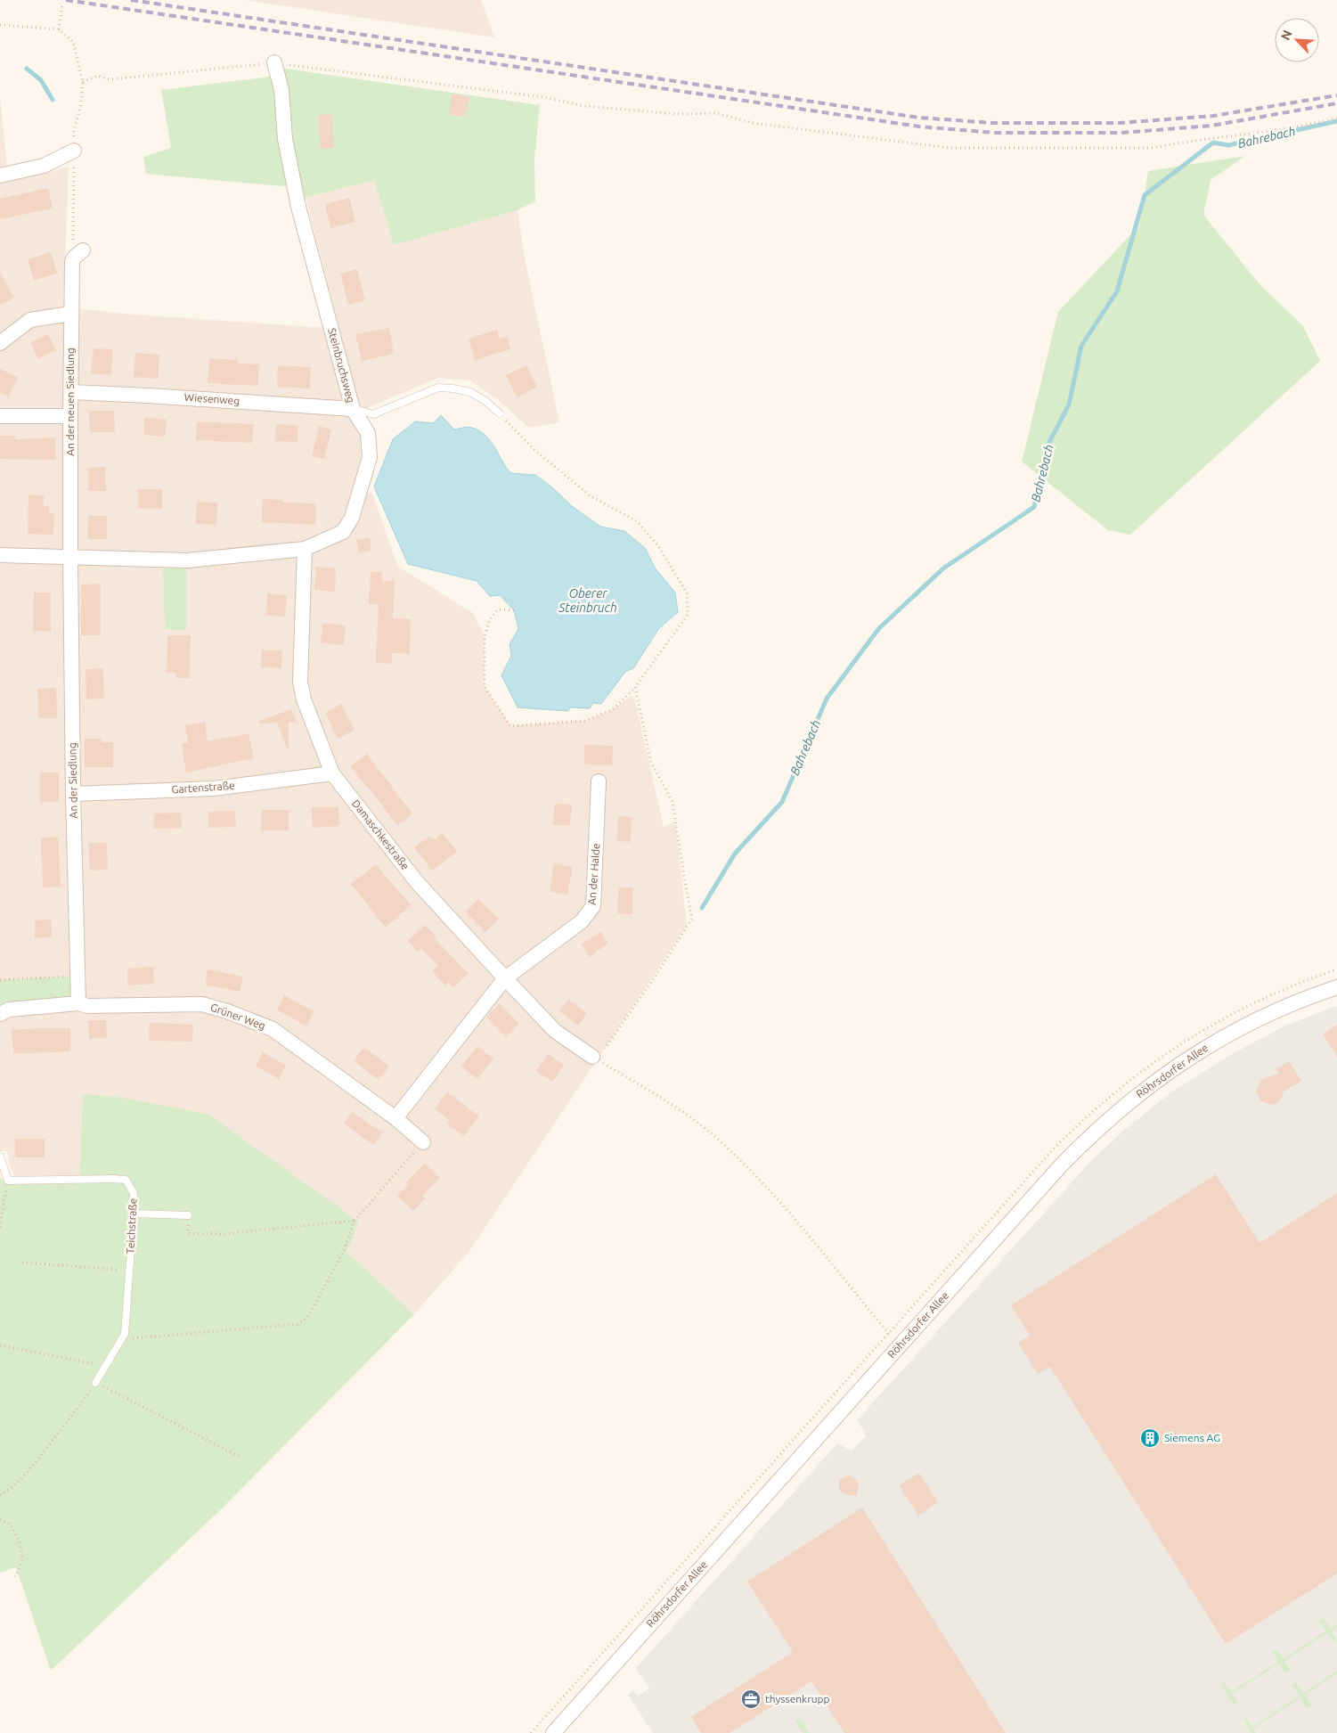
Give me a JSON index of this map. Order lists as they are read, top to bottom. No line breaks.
{"streets":{"street":["Steinbruchsweg","Wiesenweg","An der neuen Siedlung","An der Siedlung","Gartenstraße","Damaschkestraße","An der Halde","Grüner Weg","Röhrsdorfer Allee"],"lane":["Teichstraße"]},"crossings":[["Steinbruchsweg","Wiesenweg"],["Steinbruchsweg","An der neuen Siedlung"],["Steinbruchsweg","An der Siedlung"],["Steinbruchsweg","Damaschkestraße"],["Wiesenweg","An der neuen Siedlung"],["An der neuen Siedlung","An der Siedlung"],["An der Siedlung","Gartenstraße"],["An der Siedlung","Grüner Weg"],["Gartenstraße","Damaschkestraße"],["Damaschkestraße","An der Halde"]],"water":["Bahrebach","Oberer Steinbruch"],"places":{"building":["Siemens AG"],"office":["thyssenkrupp"]},"north":"top left"}
